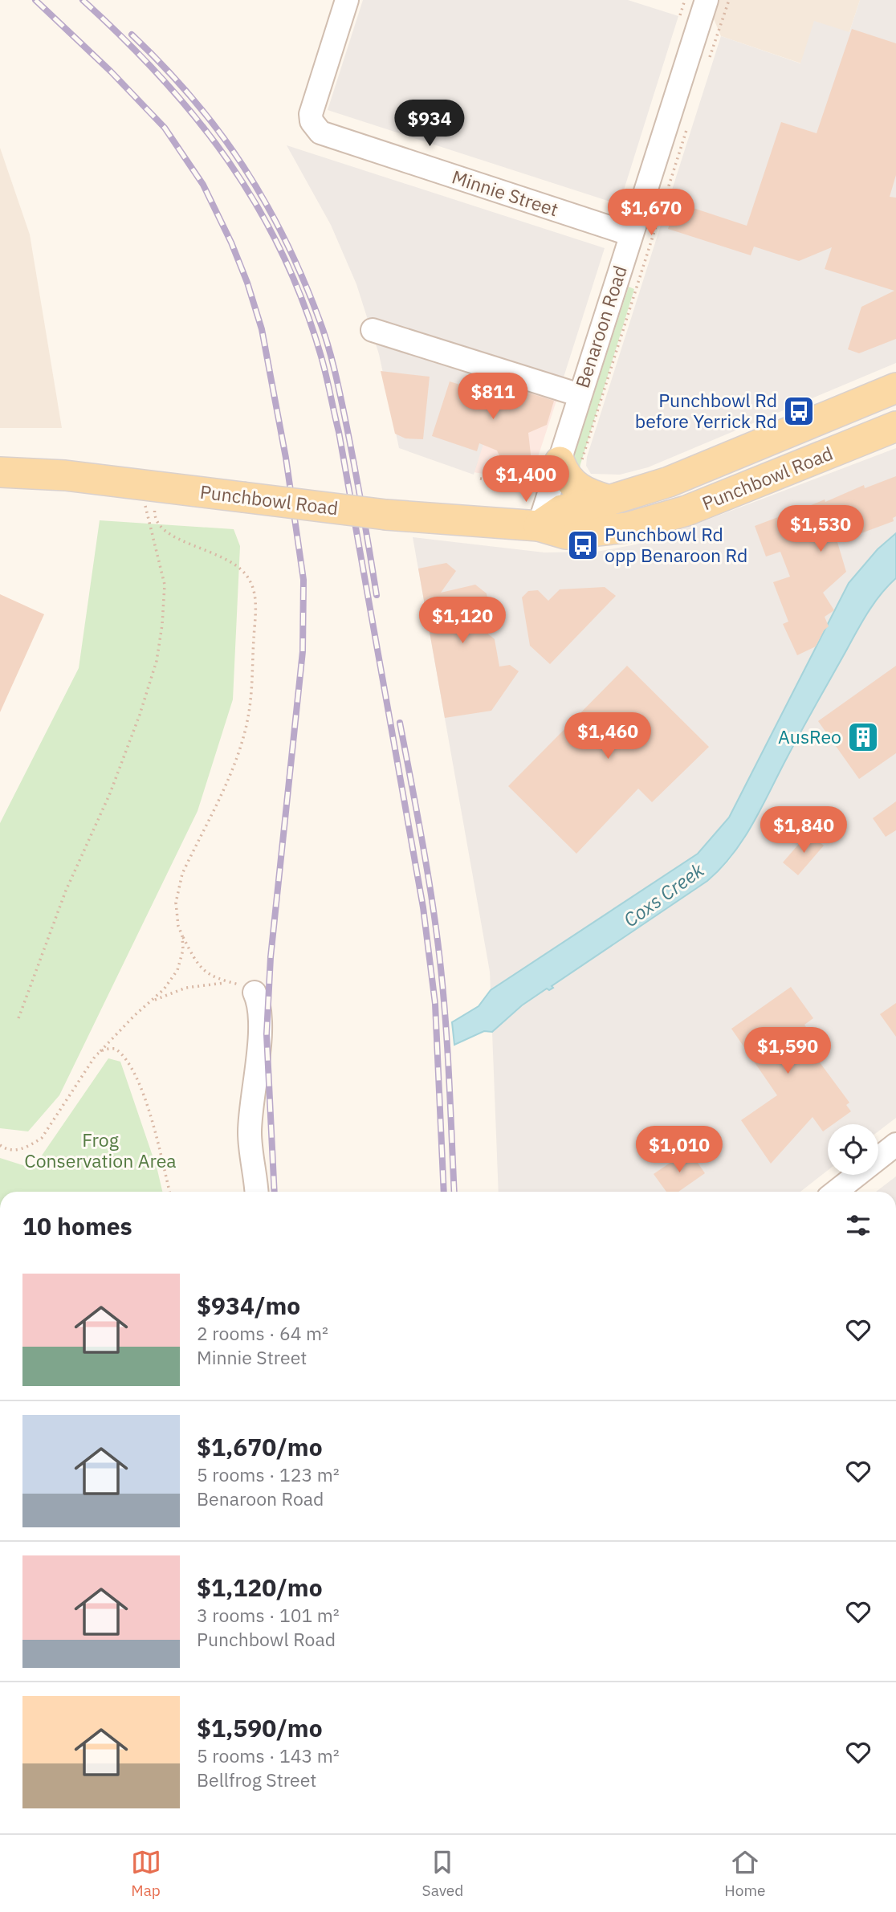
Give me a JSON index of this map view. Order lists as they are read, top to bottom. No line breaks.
{"streets":{"main road":["Punchbowl Road"],"street":["Minnie Street","Benaroon Road"]},"crossings":[["Minnie Street","Benaroon Road"],["Benaroon Road","Punchbowl Road"]],"water":["Coxs Creek"],"parks":["Frog Conservation Area"],"places":{"bus stop":["Punchbowl Rd before Yerrick Rd","Punchbowl Rd opp Benaroon Rd"],"building":["AusReo"]},"page":{"price":["$934","$1,670","$811","$1,400","$1,530","$1,120","$1,460","$1,840","$1,590","$1,010"],"heading":"10 homes","list":[{"name":"$934/mo","note":"2 rooms · 64 m² · Minnie Street"},{"name":"$1,670/mo","note":"5 rooms · 123 m² · Benaroon Road"},{"name":"$1,120/mo","note":"3 rooms · 101 m² · Punchbowl Road"},{"name":"$1,590/mo","note":"5 rooms · 143 m² · Bellfrog Street"}],"tabs":["Map","Saved","Home"]}}
